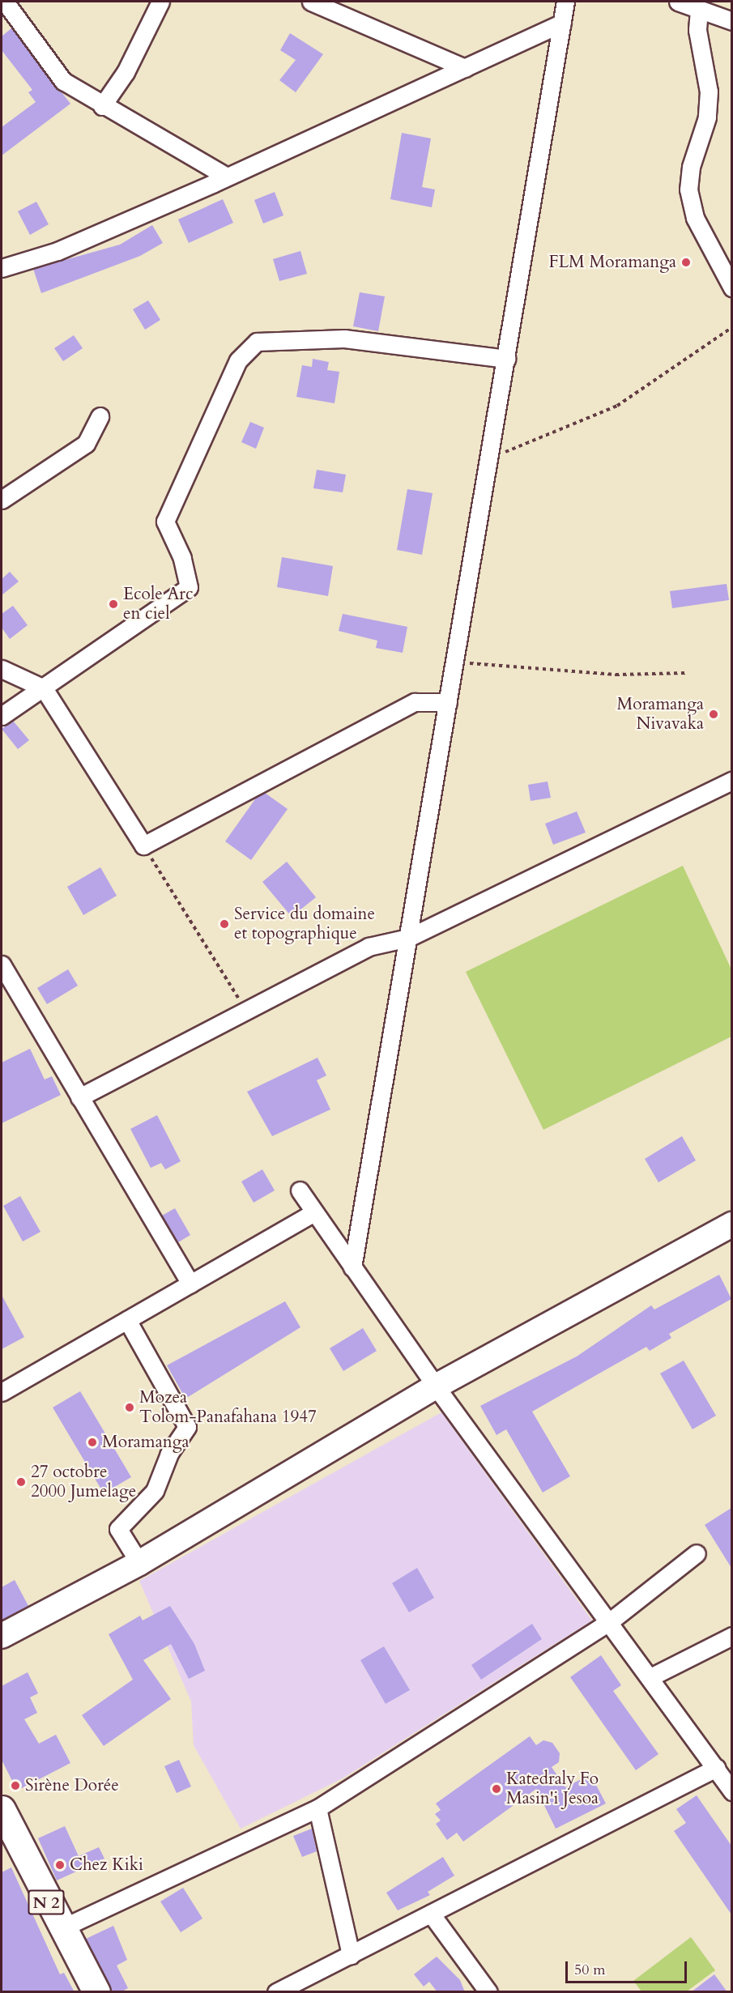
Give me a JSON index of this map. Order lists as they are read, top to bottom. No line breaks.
{"streets":{"main road":["N 2"]},"places":["FLM Moramanga","Ecole Arc en ciel","Moramanga Nivavaka","Service du domaine et topographique","Mozea Tolom-Panafahana 1947","Moramanga","27 octobre 2000 Jumelage","Sirène Dorée","Katedraly Fo Masin'i Jesoa","Chez Kiki"],"scale_bar":"50 m"}
